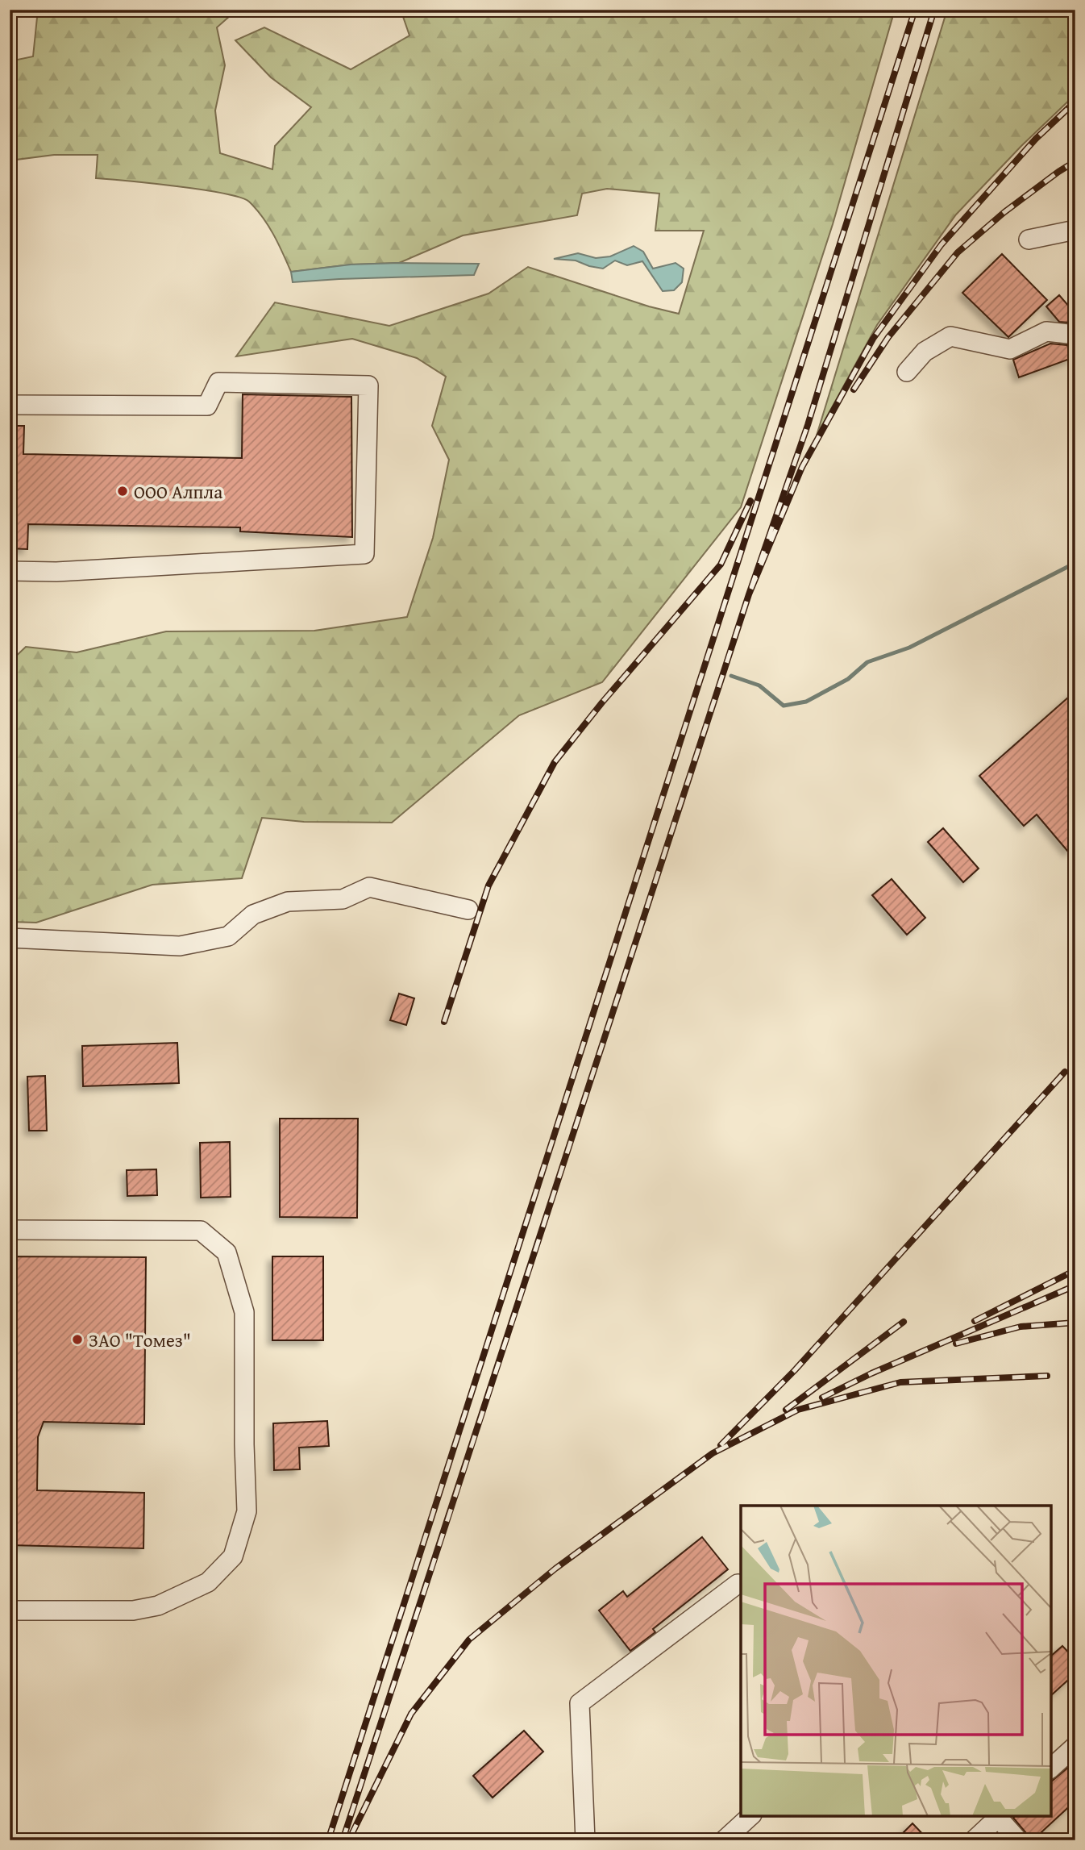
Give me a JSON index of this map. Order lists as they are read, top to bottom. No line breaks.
{"places":["ООО Алпла","ЗАО \"Томез\""]}
